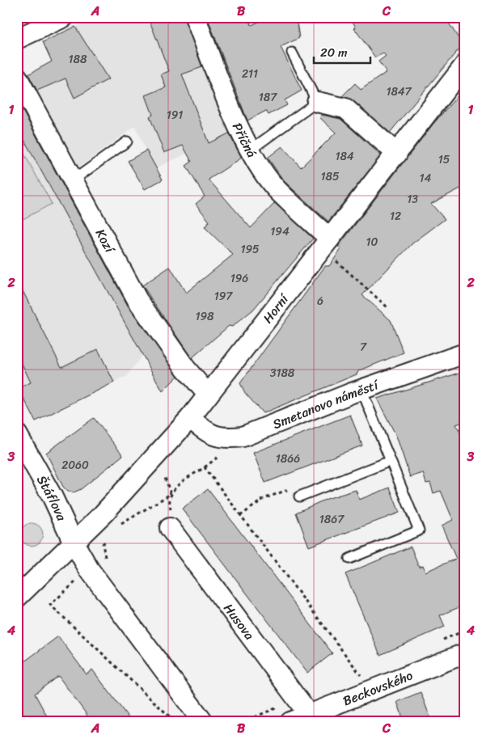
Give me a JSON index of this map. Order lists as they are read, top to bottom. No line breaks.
{"streets":{"street":["Příčná","Kozí","Horní","Smetanovo náměstí","Štáflova","Husova","Beckovského"]},"crossings":[["Příčná","Horní"],["Kozí","Horní"],["Horní","Smetanovo náměstí"],["Horní","Štáflova"],["Husova","Beckovského"]],"house_numbers":["188","211","1847","187","191","184","15","185","14","13","12","194","10","195","196","197","6","198","7","3188","1866","2060","1867"],"scale_bar":"20 m","grid":{"columns":["A","B","C"],"rows":["1","2","3","4"]}}
